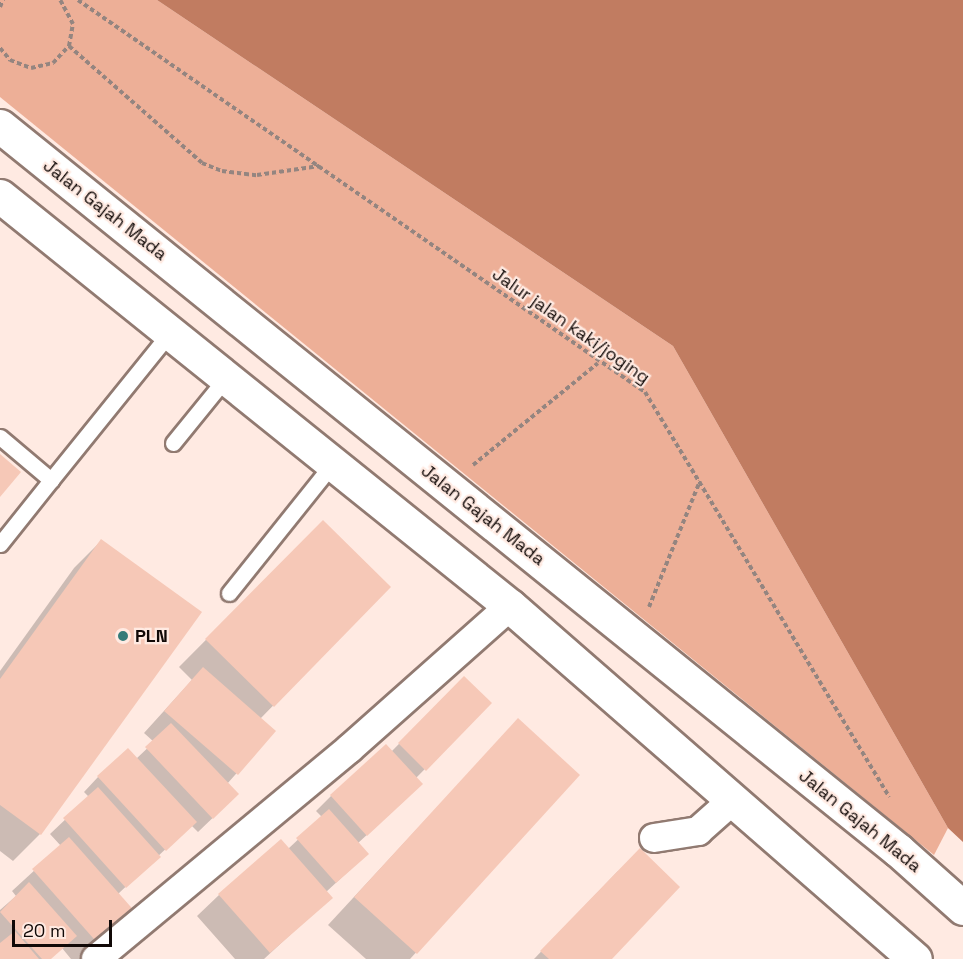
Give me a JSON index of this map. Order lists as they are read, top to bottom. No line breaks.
{"streets":{"highway":["Jalan Gajah Mada"],"path":["Jalur jalan kaki/joging"]},"crossings":[["Jalan Gajah Mada","Jalur jalan kaki/joging"]],"places":["PLN"],"scale_bar":"20 m"}
